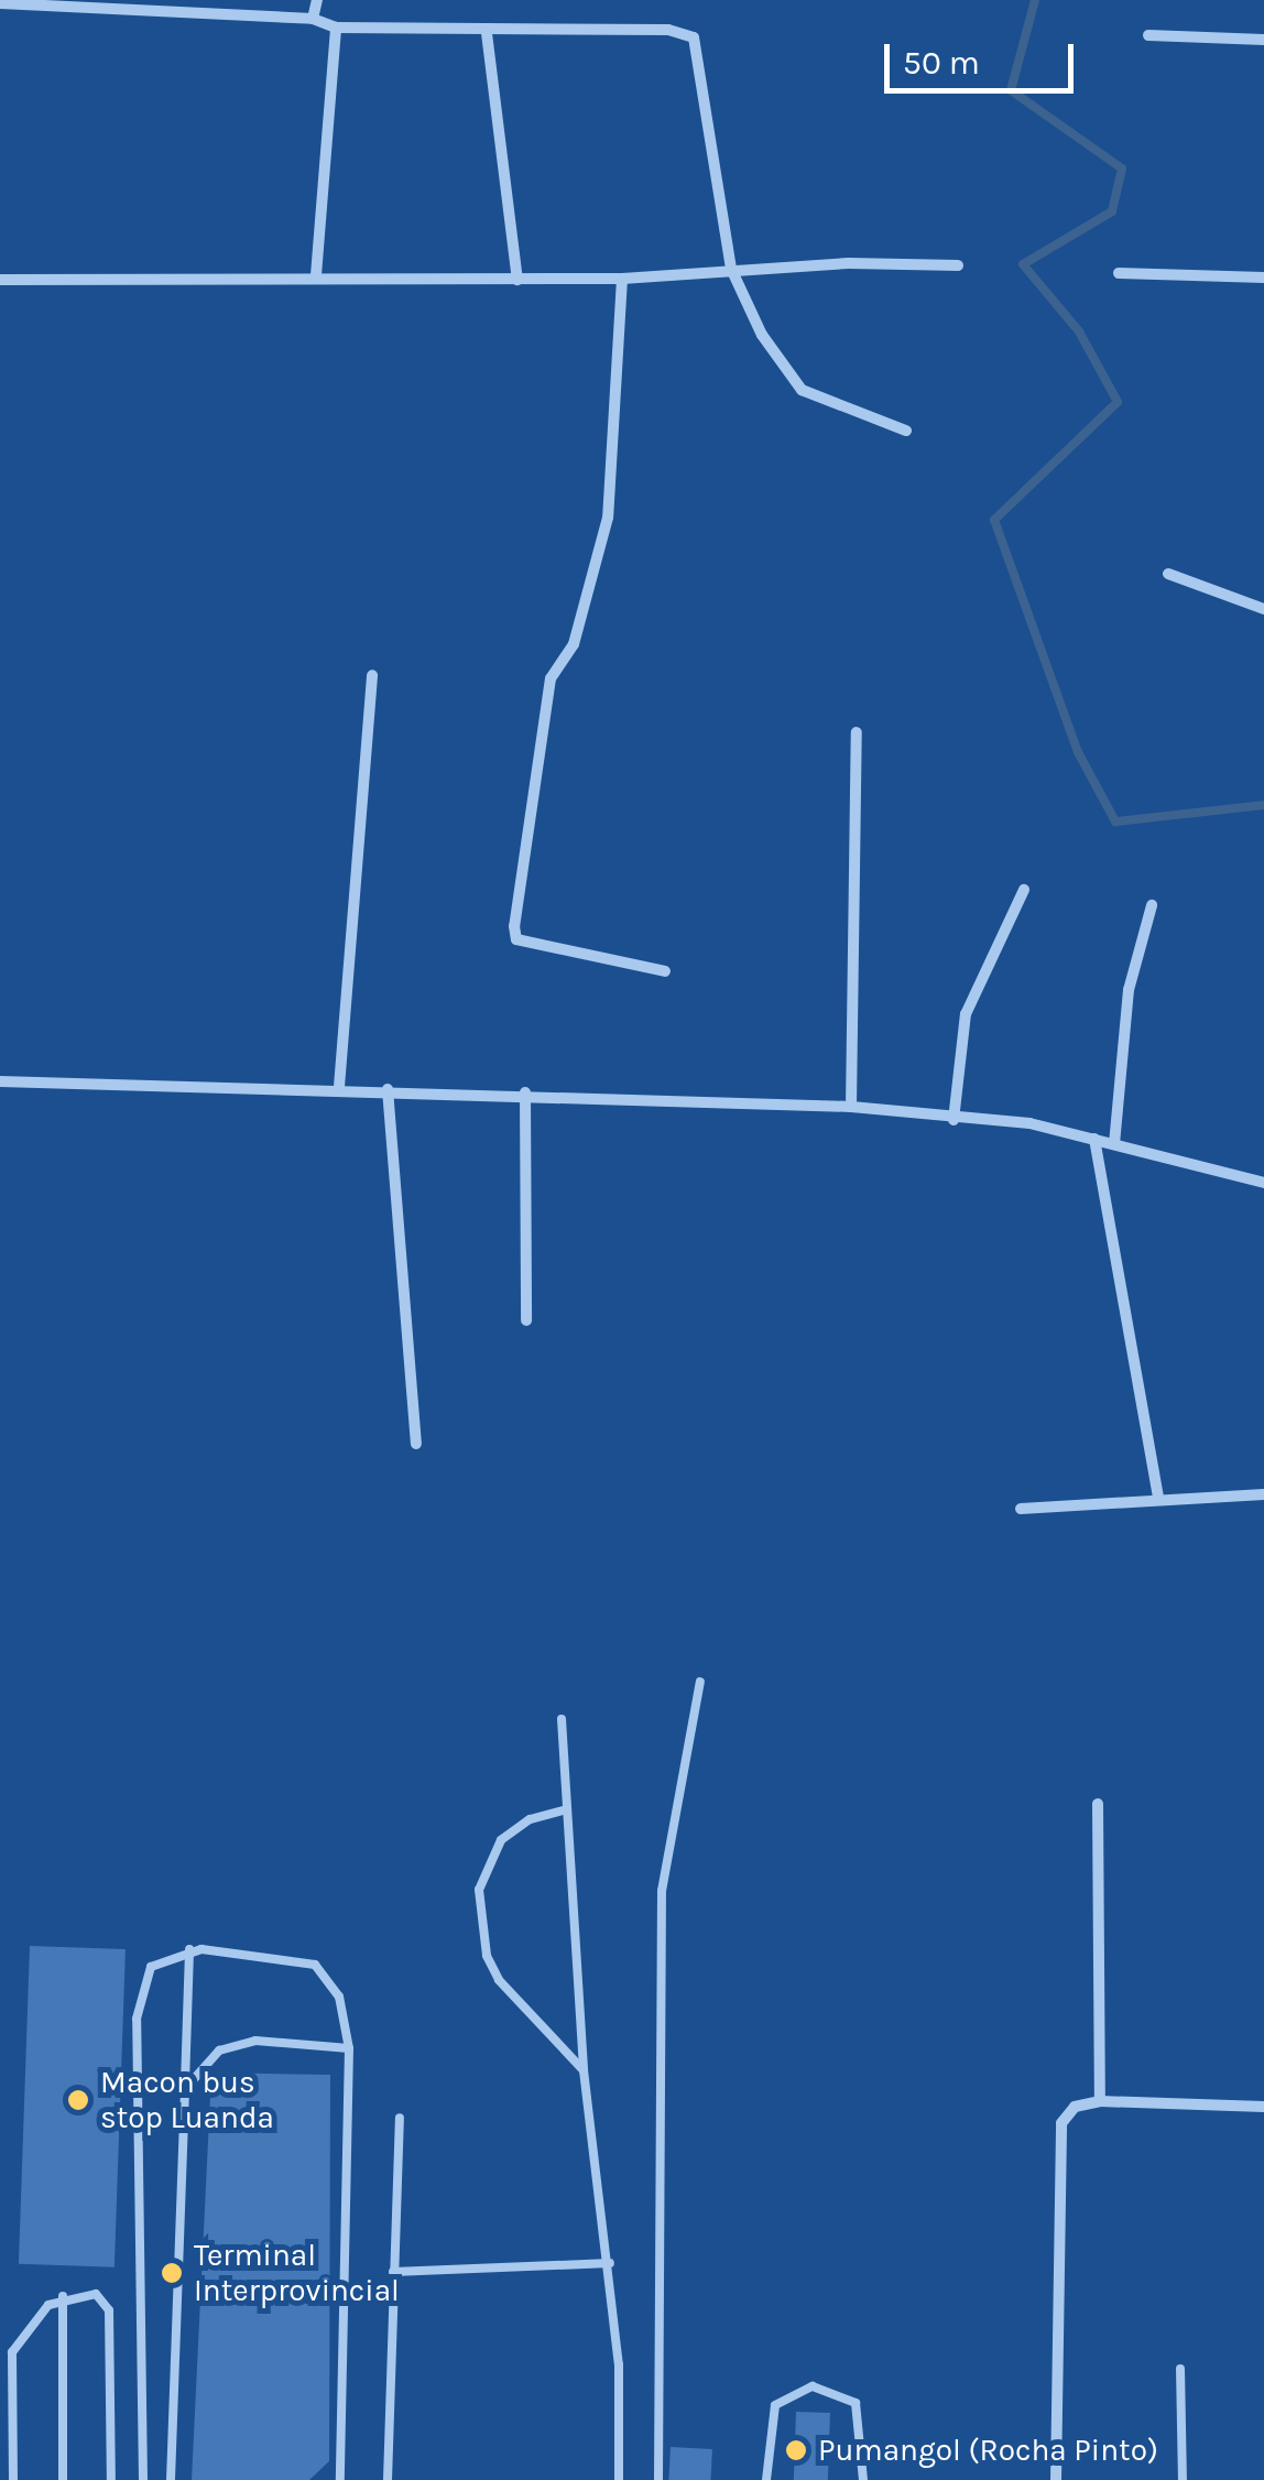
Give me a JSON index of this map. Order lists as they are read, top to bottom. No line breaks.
{"places":["Macon bus stop Luanda","Terminal Interprovincial","Pumangol (Rocha Pinto)"],"scale_bar":"50 m"}
